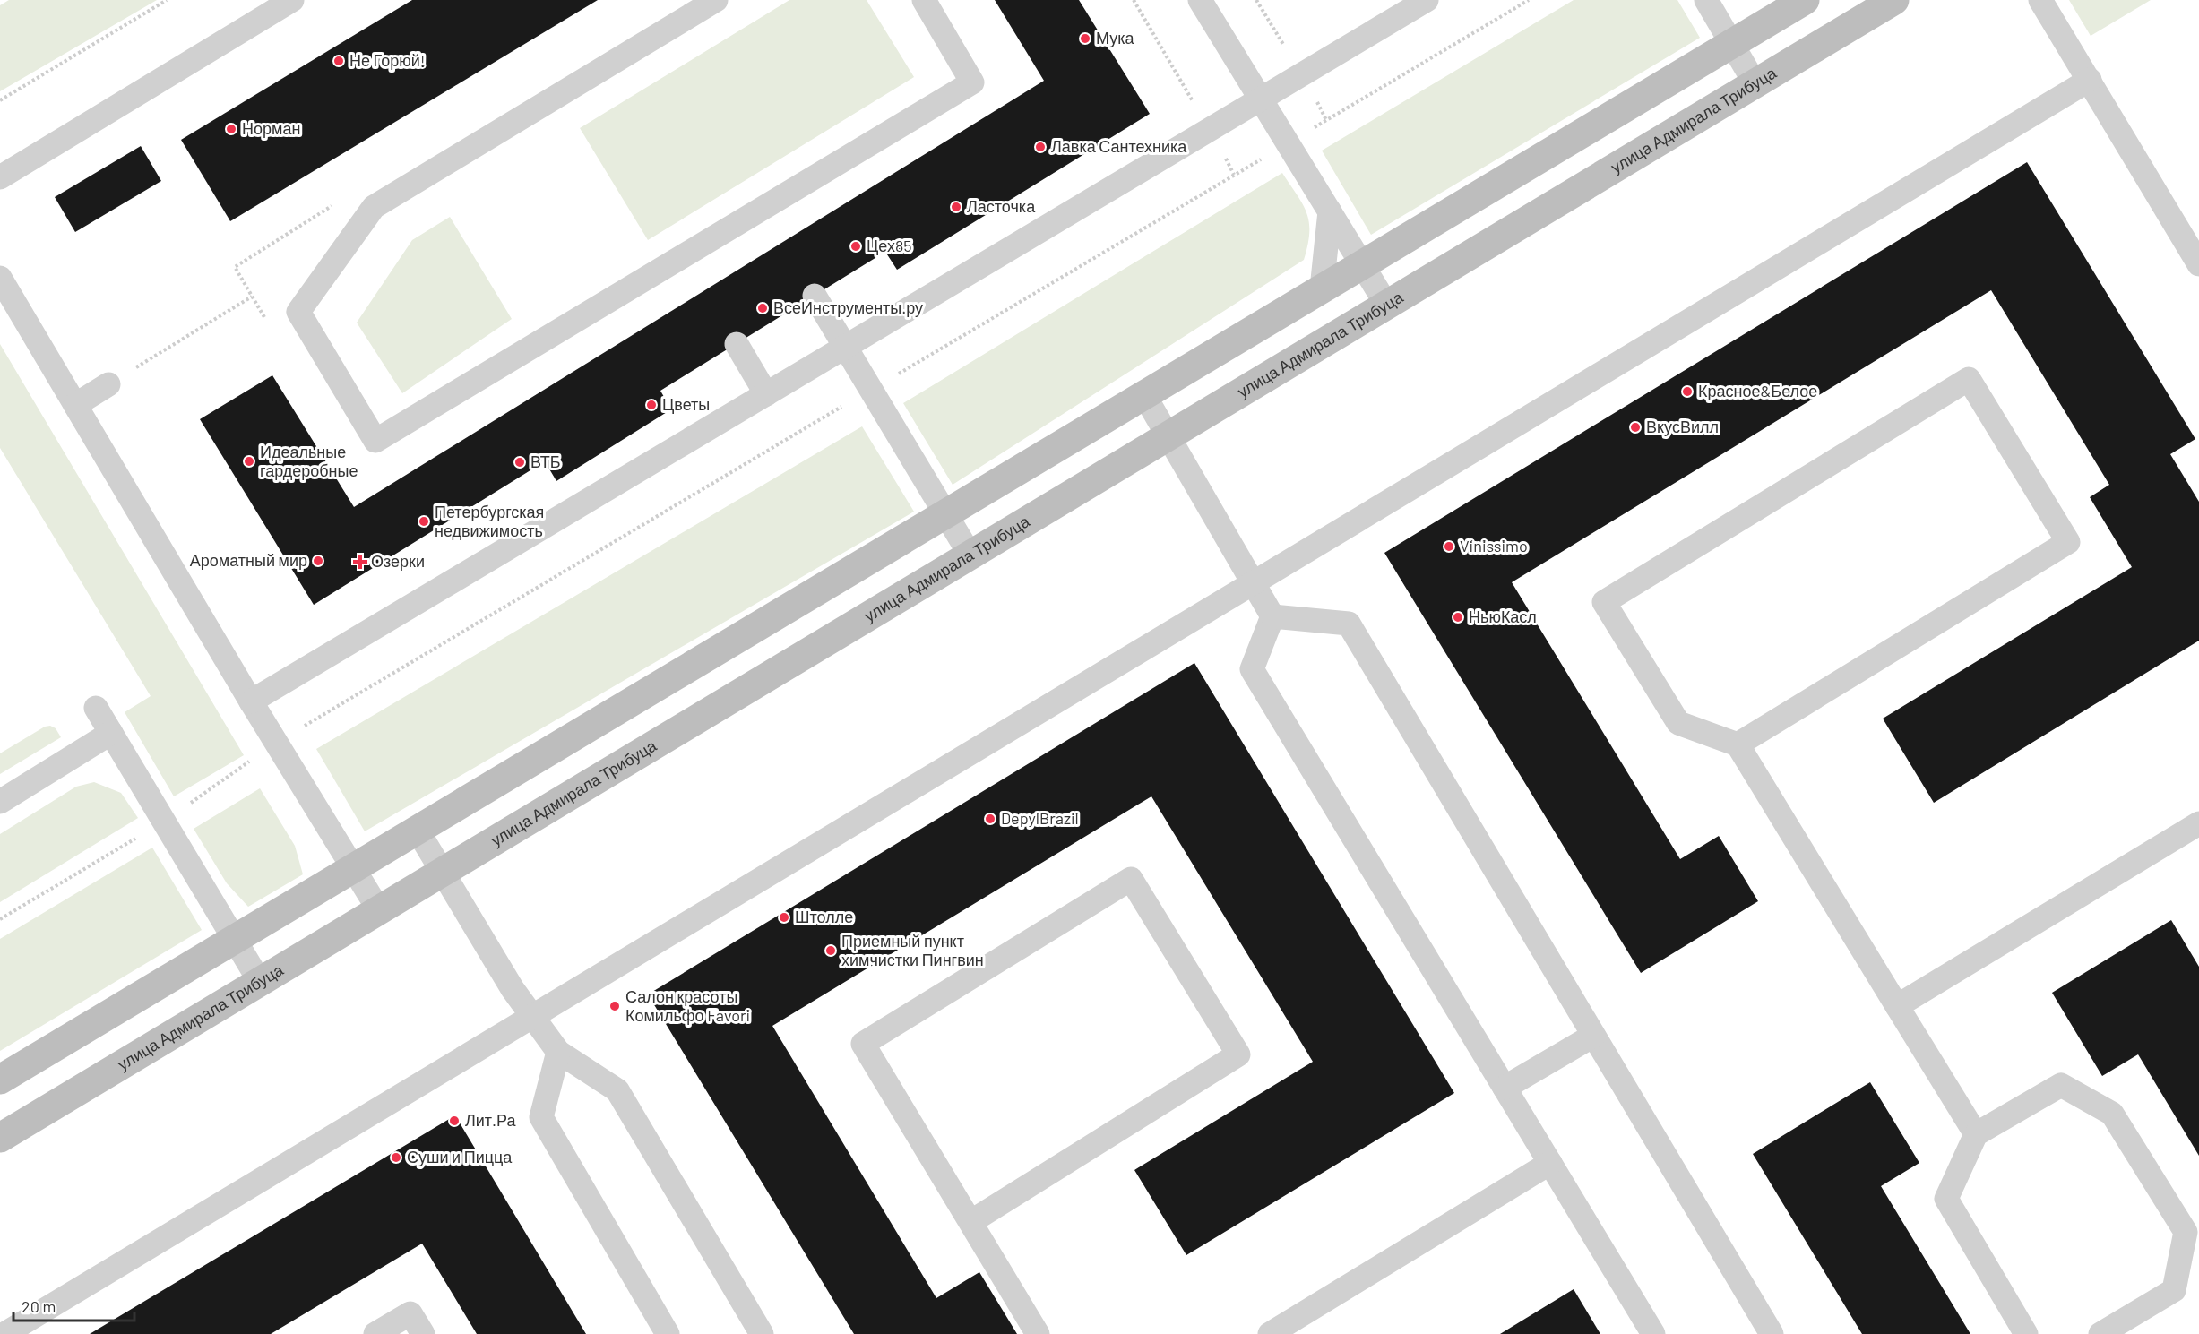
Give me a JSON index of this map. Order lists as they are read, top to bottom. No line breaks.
{"streets":{"street":["улица Адмирала Трибуца"]},"places":{"other":["Мука","Не Горюй!","Норман","Лавка Сантехника","Ласточка","Цех85","ВсеИнструменты.ру","Красное&Белое","Цветы","ВкусВилл","Идеальные гардеробные","ВТБ","Петербургская недвижимость","Vinissimo","Ароматный мир","НьюКасл","DepylBrazil","Штолле","Приемный пункт химчистки Пингвин","Салон красоты Комильфо Favori","Лит.Ра","Суши и Пицца"],"health":["Озерки"]},"scale_bar":"20 m"}
